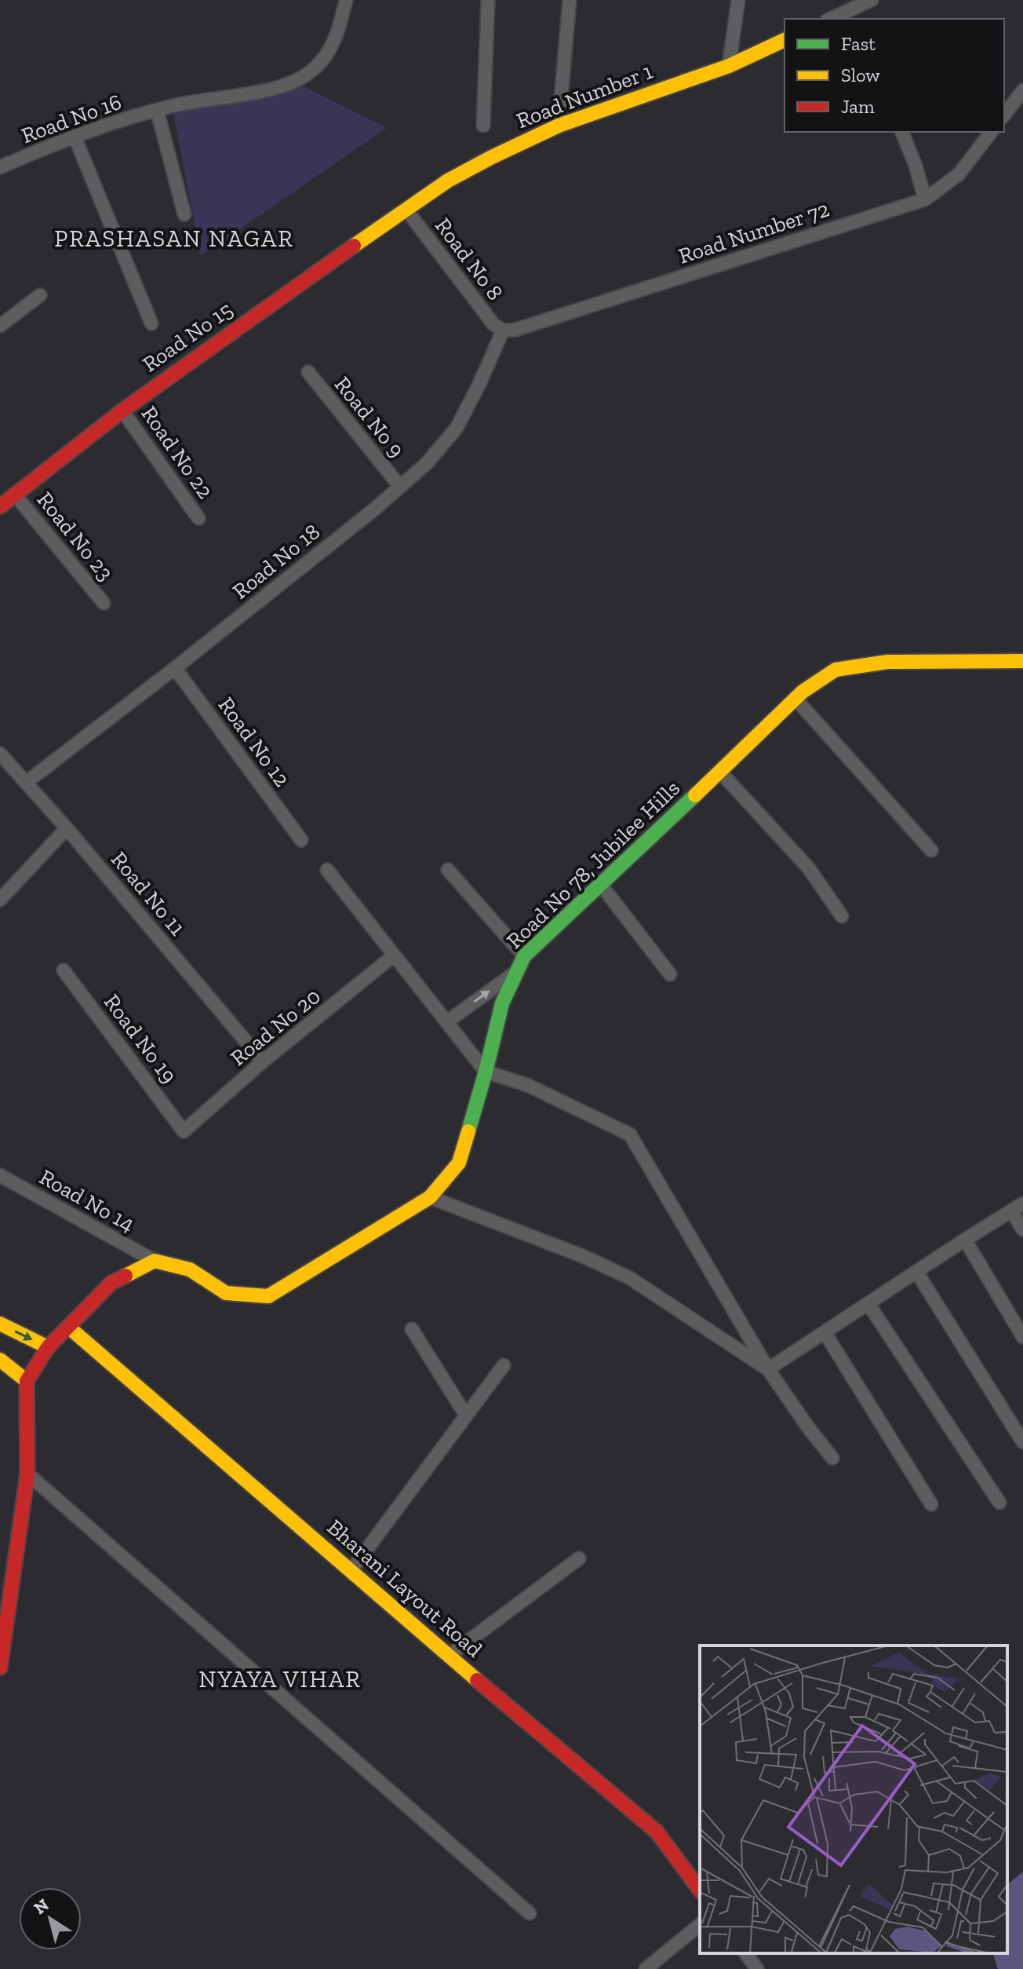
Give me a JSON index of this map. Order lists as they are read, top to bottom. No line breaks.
{"streets":{"street":["Road Number 1","Road No 16","Road Number 72","Road No 8","Road No 15","Road No 9","Road No 22","Road No 23","Road No 18","Road No 12","Road No 78, Jubilee Hills","Road No 11","Road No 20","Road No 19","Road No 14","Bharani Layout Road"]},"crossings":[["Road Number 1","Road No 8"],["Road Number 1","Road No 15"],["Road Number 72","Road No 8"],["Road Number 72","Road No 18"],["Road No 8","Road No 15"],["Road No 8","Road No 18"],["Road No 15","Road No 22"],["Road No 15","Road No 23"],["Road No 9","Road No 18"],["Road No 18","Road No 12"],["Road No 18","Road No 11"],["Road No 78, Jubilee Hills","Road No 14"],["Road No 11","Road No 20"],["Road No 20","Road No 19"]],"districts":["PRASHASAN NAGAR","NYAYA VIHAR"],"legend":["Fast","Slow","Jam"],"north":"top left"}
